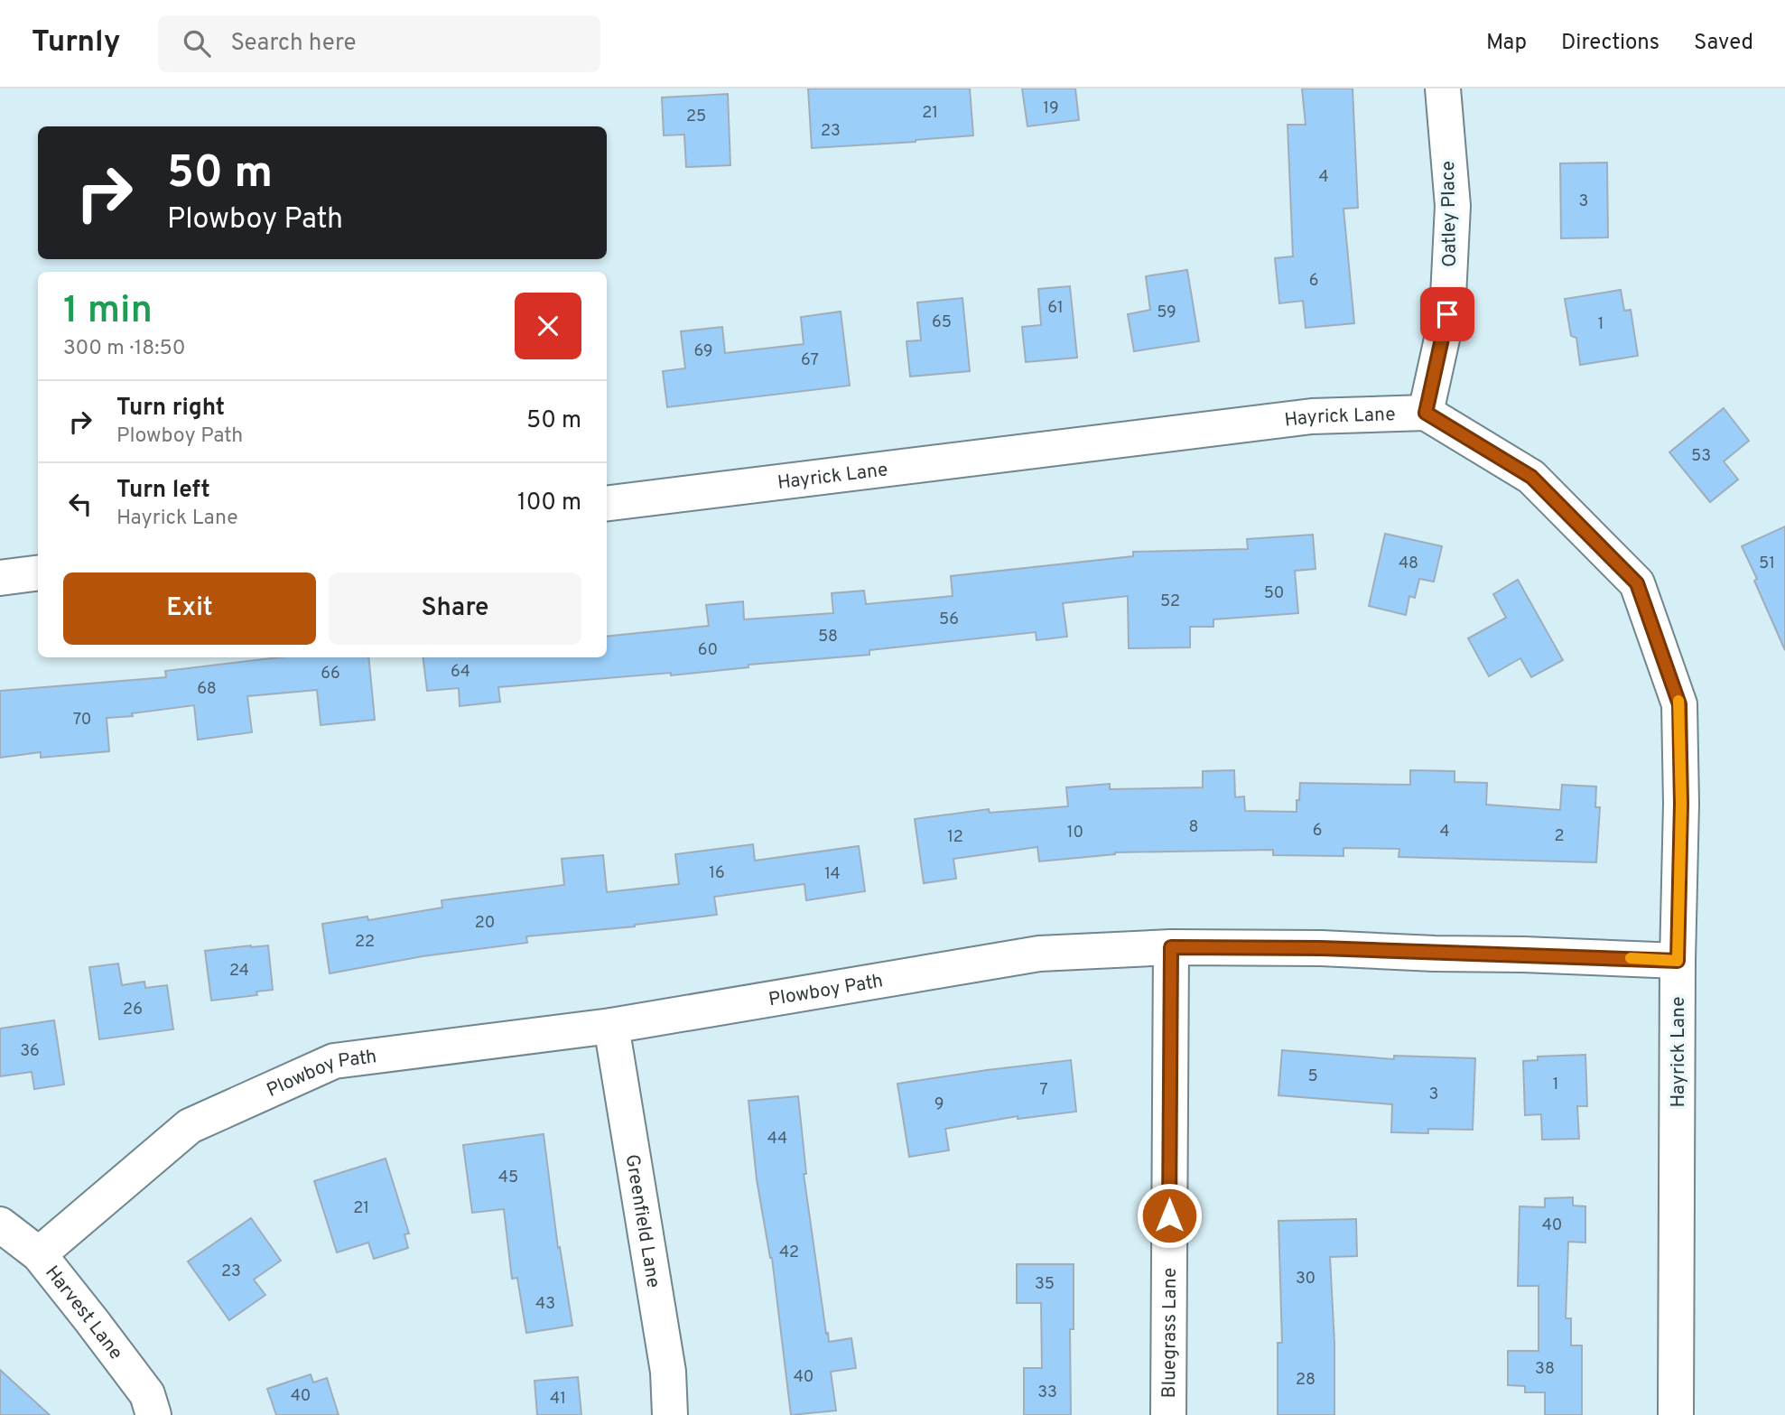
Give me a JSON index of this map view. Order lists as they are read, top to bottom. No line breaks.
{"streets":{"street":["Oatley Place","Hayrick Lane","Plowboy Path","Greenfield Lane","Harvest Lane","Bluegrass Lane"]},"crossings":[["Oatley Place","Hayrick Lane"],["Hayrick Lane","Plowboy Path"],["Plowboy Path","Greenfield Lane"],["Plowboy Path","Harvest Lane"],["Plowboy Path","Bluegrass Lane"]],"house_numbers":["19","21","25","23","4","3","6","61","59","65","1","69","67","53","48","51","50","52","56","58","60","64","66","68","70","8","6","4","10","2","12","16","14","20","22","24","26","36","5","1","7","3","9","44","45","21","40","42","23","30","35","43","38","40","28","33","40","41"],"page":{"header":"Turnly","search":"Search here","nav":["Map","Directions","Saved"],"turn":["50 m","Plowboy Path"],"heading":["1 min","300 m · 18:50"],"list":[{"name":"Turn right","note":"Plowboy Path","value":"50 m"},{"name":"Turn left","note":"Hayrick Lane","value":"100 m"}],"buttons":["Exit","Share"]}}
